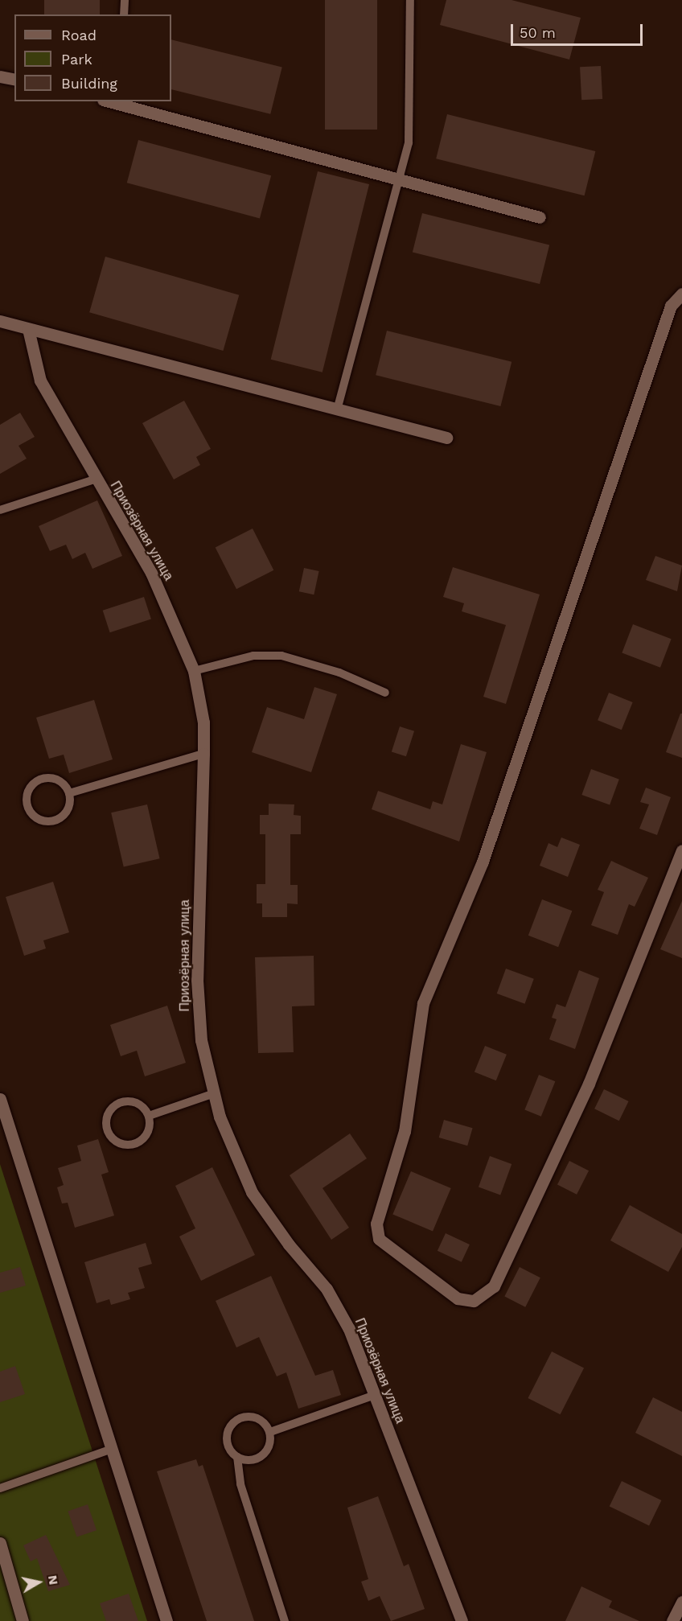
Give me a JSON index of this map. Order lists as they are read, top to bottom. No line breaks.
{"streets":{"street":["Приозёрная улица"]},"legend":["Road","Park","Building"],"scale_bar":"50 m","north":"right"}
